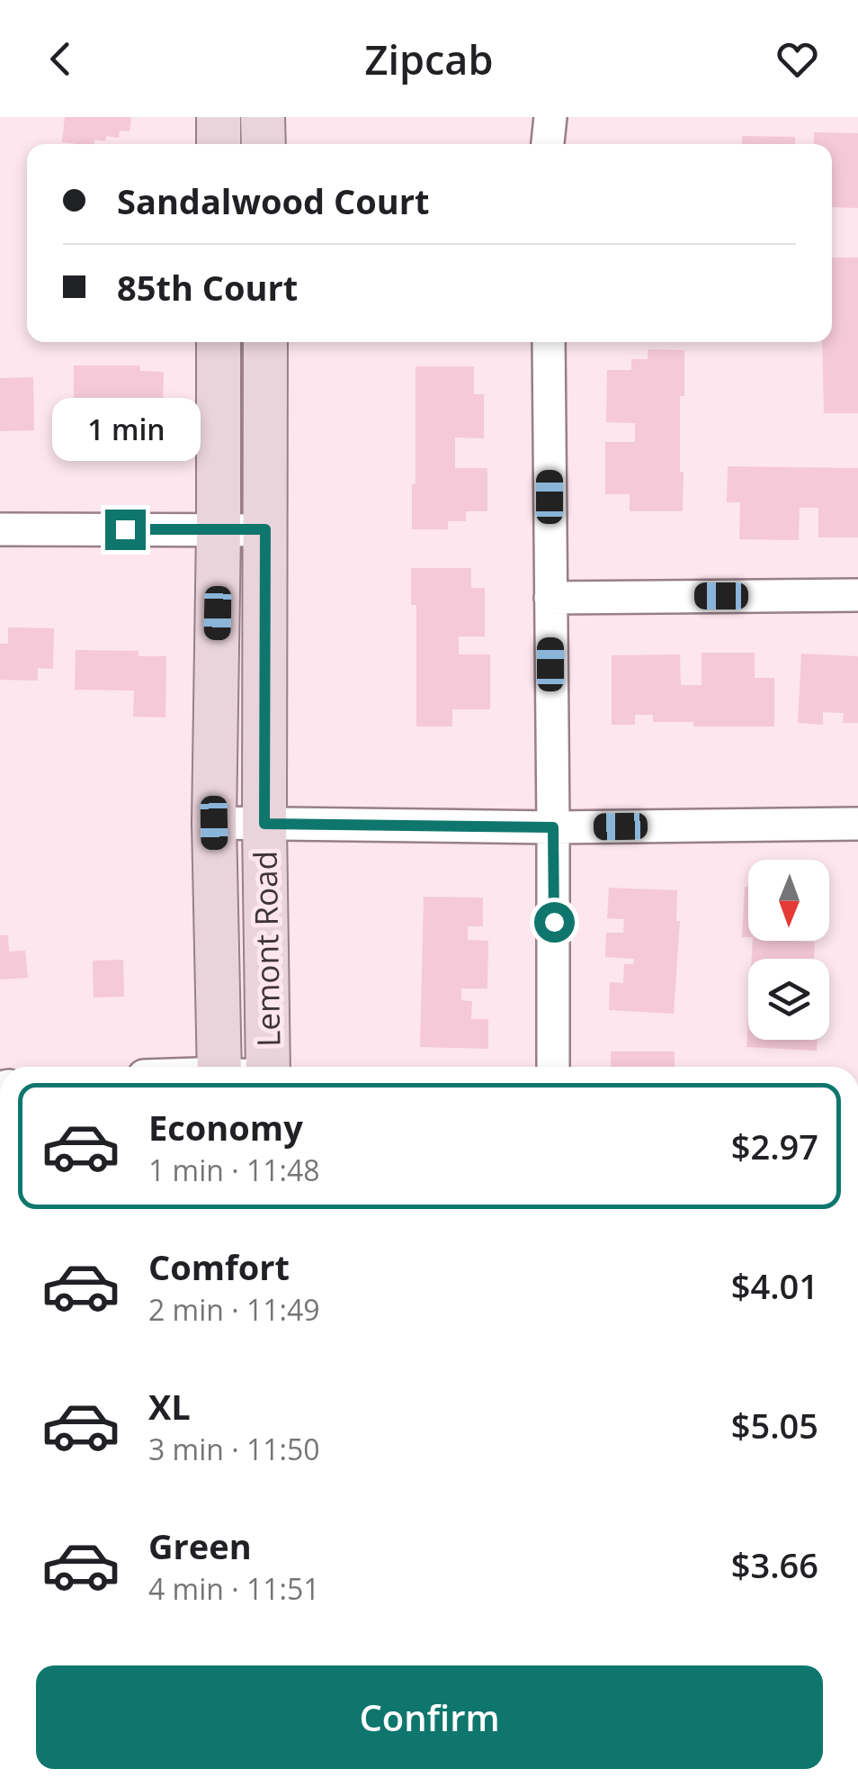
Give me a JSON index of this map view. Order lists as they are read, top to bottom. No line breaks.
{"streets":{"main road":["Lemont Road"]},"north":"bottom","page":{"header":"Zipcab","banner":["Sandalwood Court","85th Court"],"bubble":"1 min","list":[{"name":"Economy","note":"1 min · 11:48","value":"$2.97"},{"name":"Comfort","note":"2 min · 11:49","value":"$4.01"},{"name":"XL","note":"3 min · 11:50","value":"$5.05"},{"name":"Green","note":"4 min · 11:51","value":"$3.66"}],"buttons":"Confirm"}}
